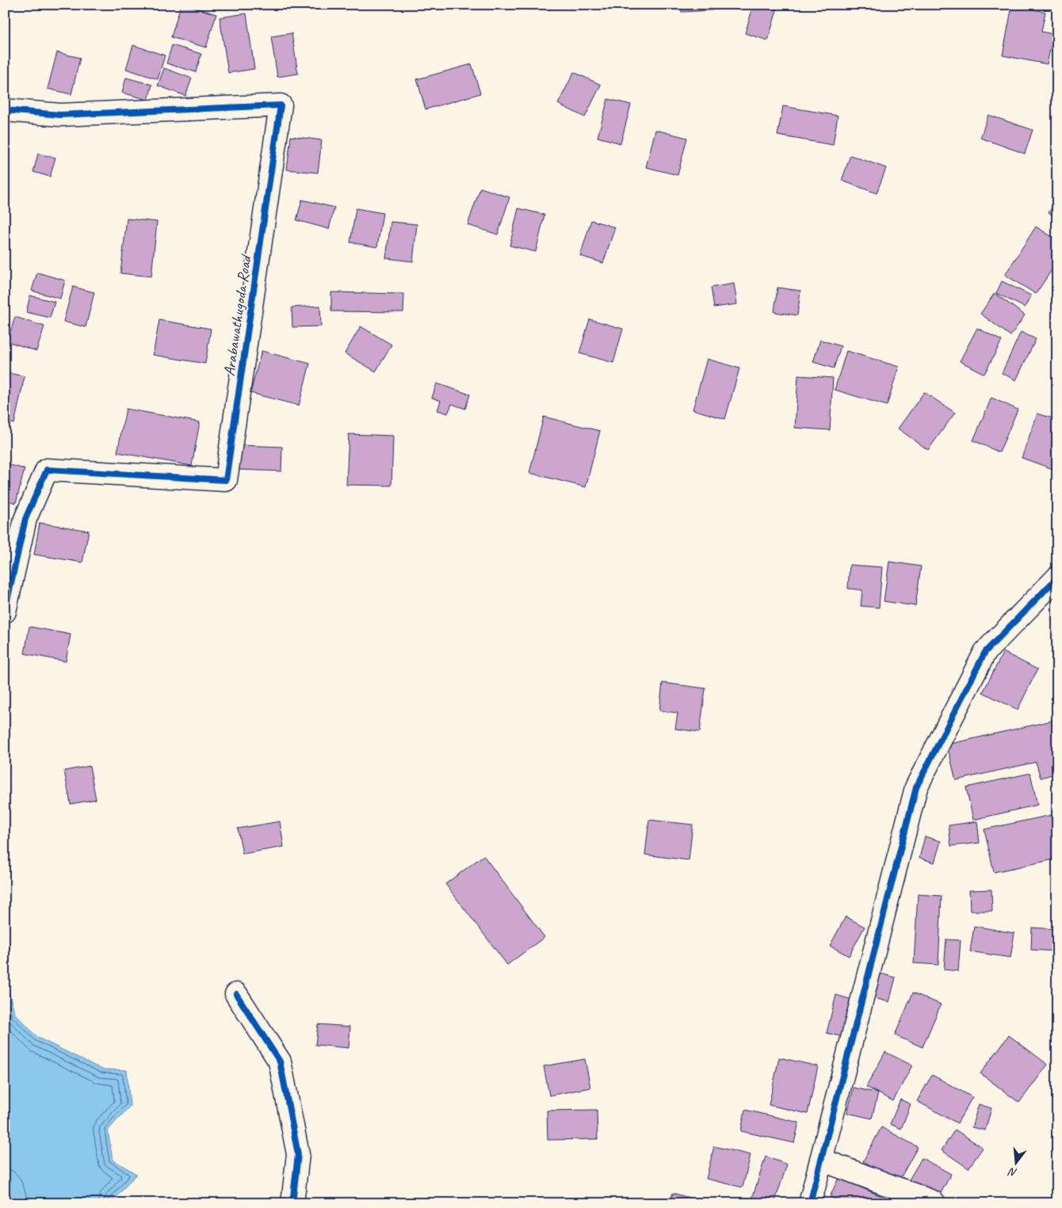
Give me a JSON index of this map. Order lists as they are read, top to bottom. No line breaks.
{"streets":{"street":["Arabawathugoda Road"]},"north":"bottom"}
